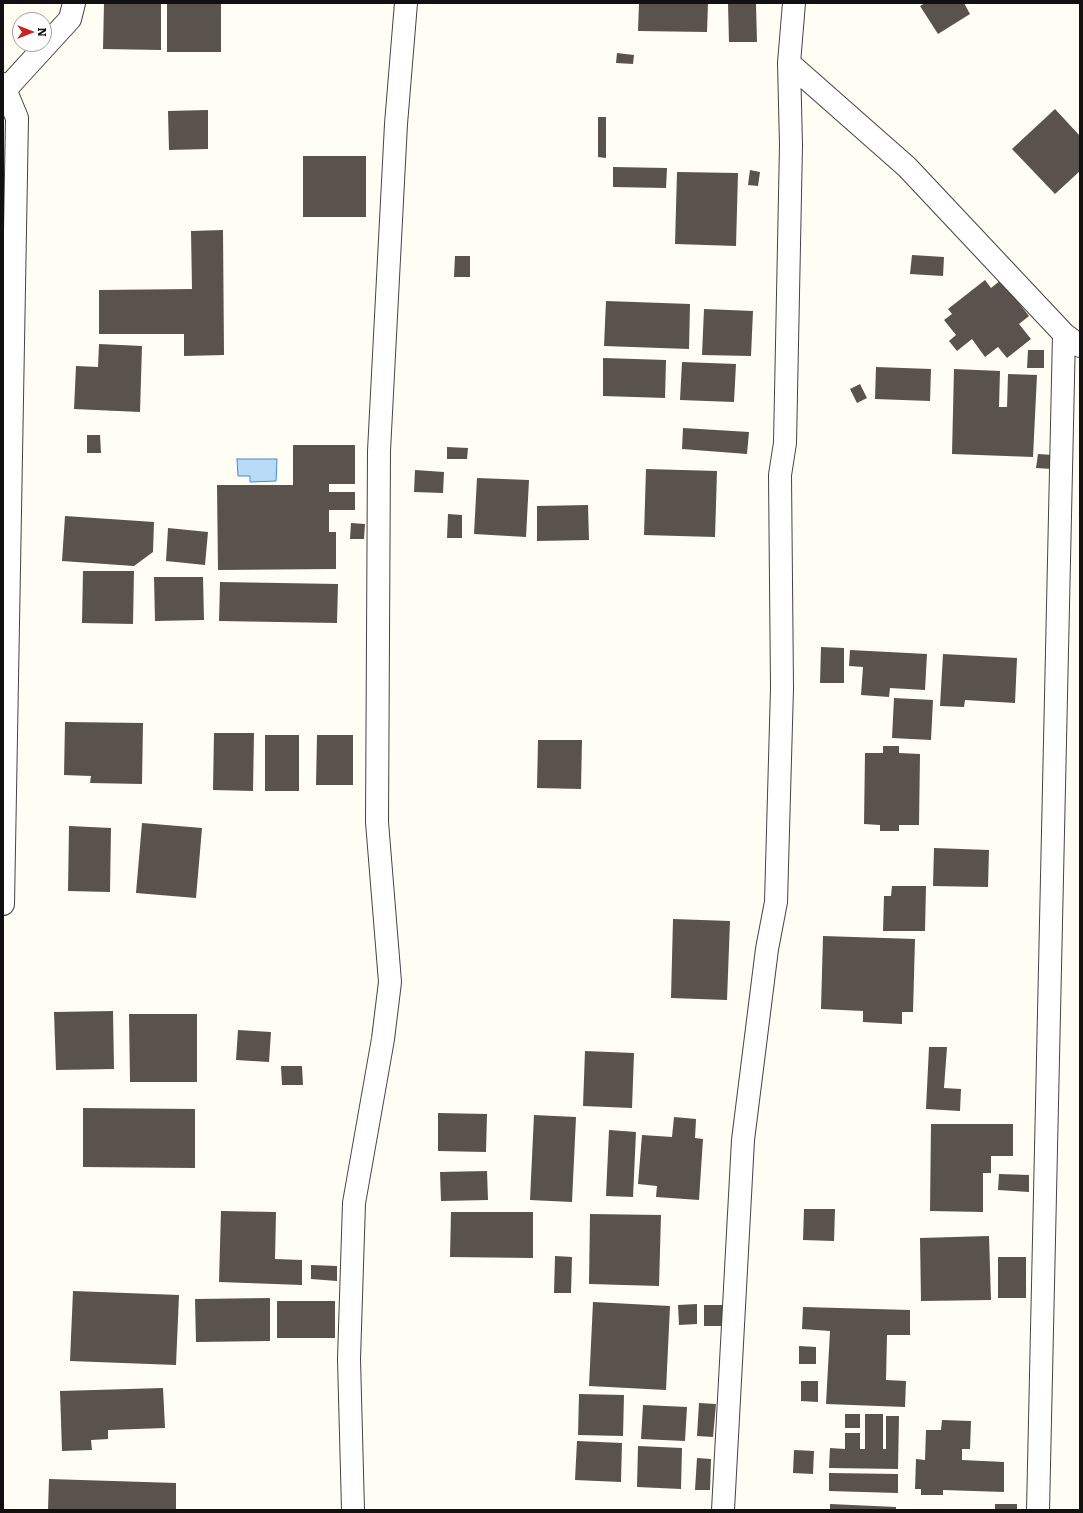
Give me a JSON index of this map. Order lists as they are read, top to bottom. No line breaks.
{"north":"right"}
